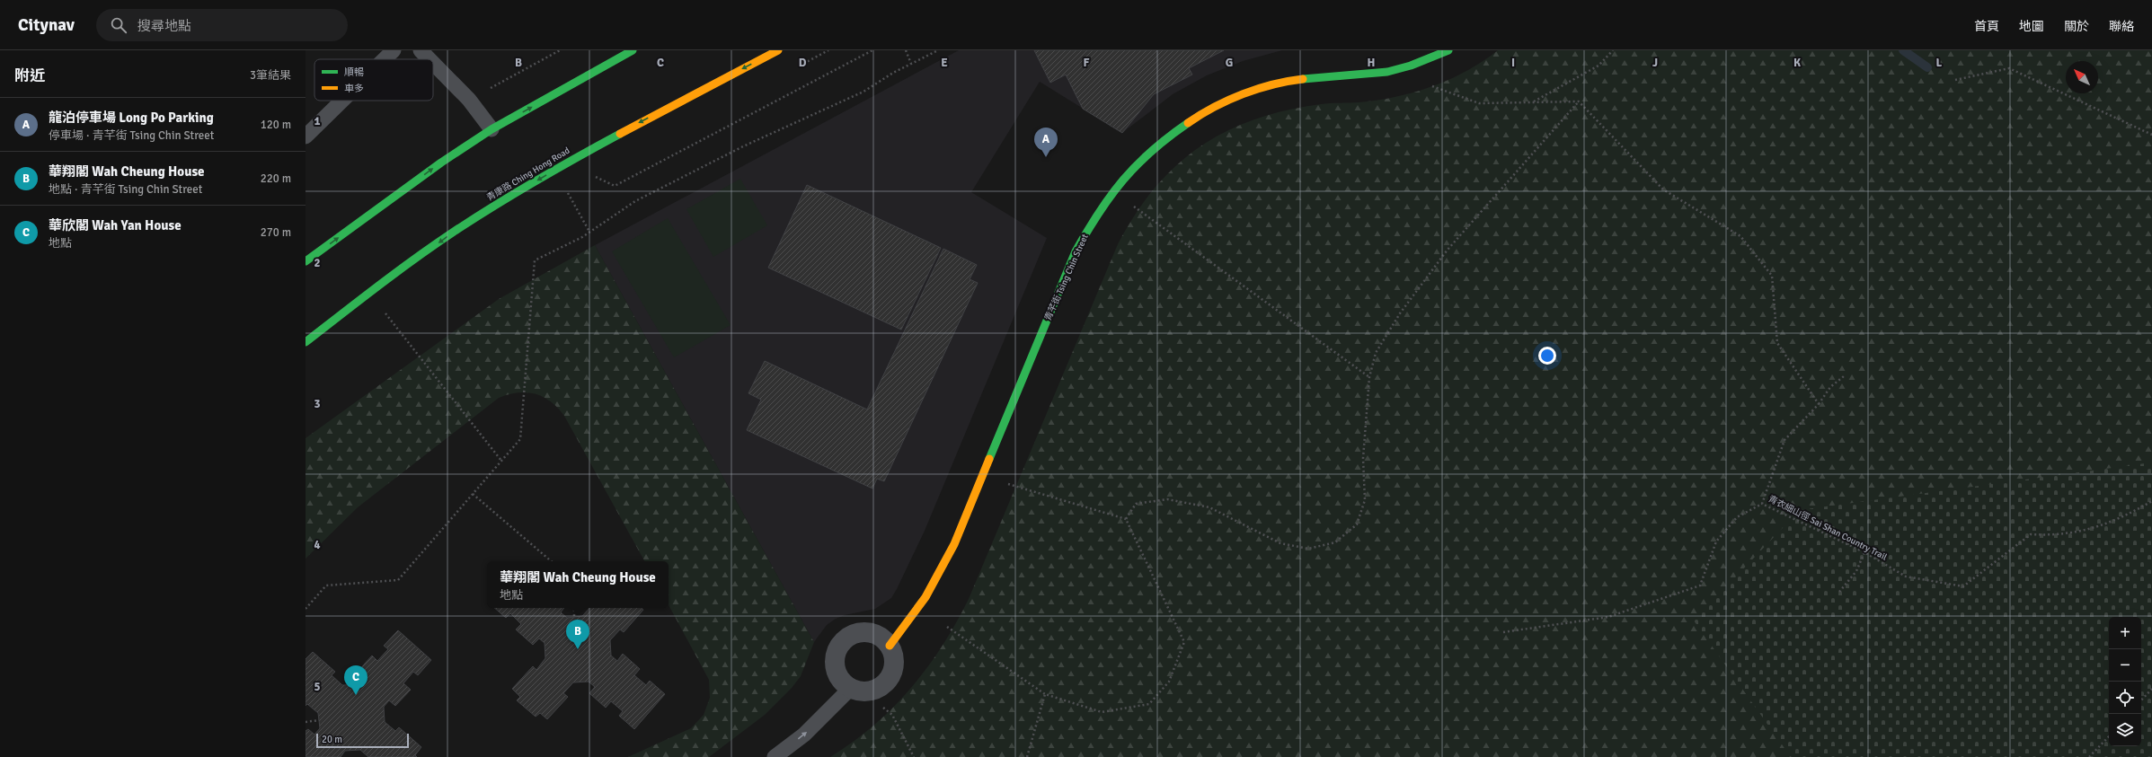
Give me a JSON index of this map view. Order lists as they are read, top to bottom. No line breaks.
{"streets":{"main road":["青康路 Ching Hong Road","青芊街 Tsing Chin Street"],"path":["青衣細山徑 Sai Shan Country Trail"]},"legend":["順暢","車多"],"scale_bar":"20 m","north":"top left","page":{"header":"Citynav","search":"搜尋地點","nav":["首頁","地圖","關於","聯絡"],"heading":["附近","3筆結果"],"list":[{"mark":"A","name":"龍泊停車場 Long Po Parking","note":"停車場 · 青芊街 Tsing Chin Street","value":"120 m"},{"mark":"B","name":"華翔閣 Wah Cheung House","note":"地點 · 青芊街 Tsing Chin Street","value":"220 m"},{"mark":"C","name":"華欣閣 Wah Yan House","note":"地點","value":"270 m"}],"pins":["A","B","C"],"popup":["華翔閣 Wah Cheung House","地點"],"map_buttons":["+","−"],"scale":"20 m"},"grid":{"columns":["B","C","D","E","F","G","H","I","J","K","L"],"rows":["1","2","3","4","5"]}}
